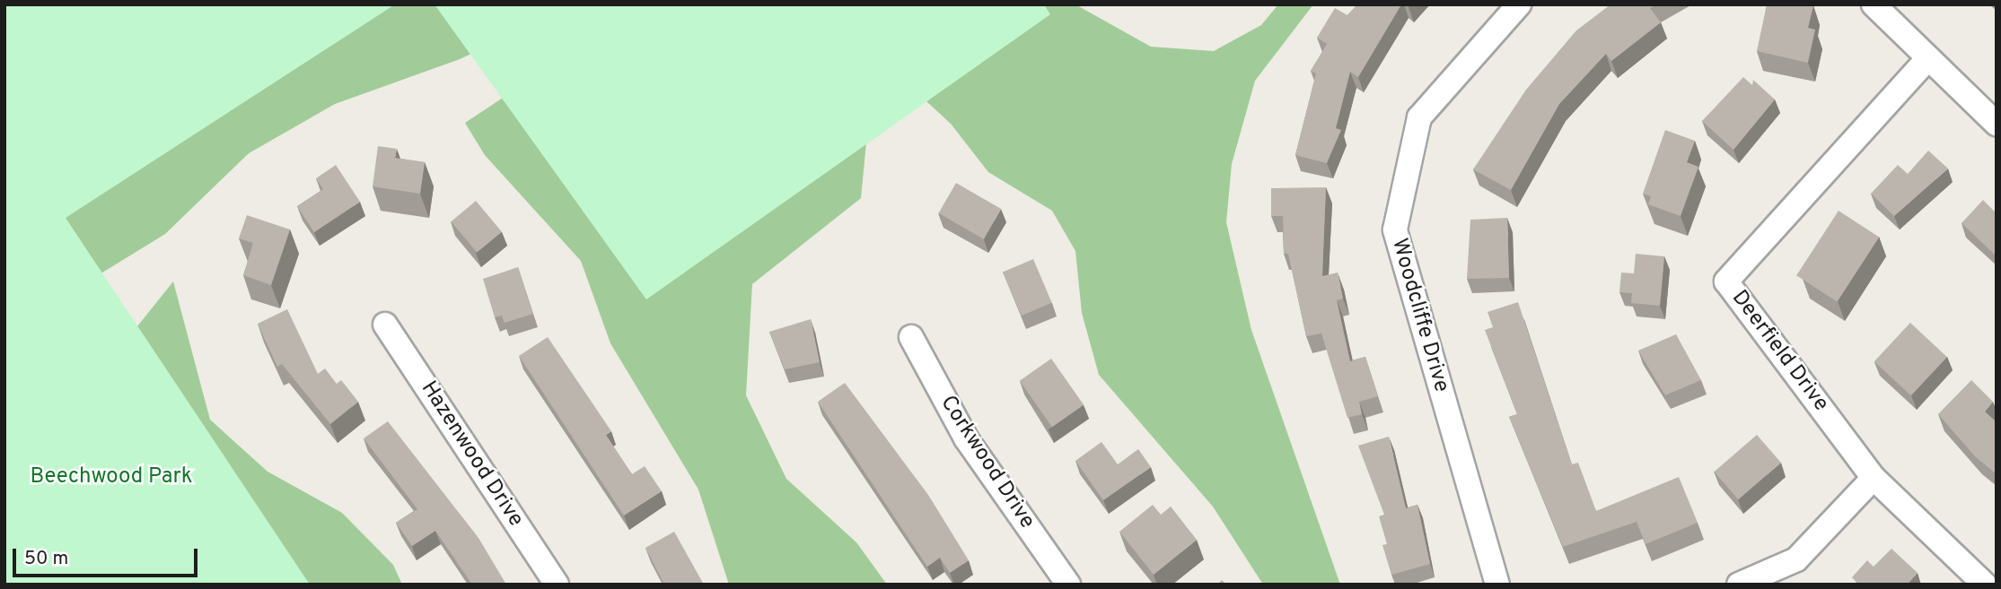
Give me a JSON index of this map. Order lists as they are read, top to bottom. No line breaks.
{"streets":{"street":["Woodcliffe Drive","Deerfield Drive","Hazenwood Drive","Corkwood Drive"]},"parks":["Beechwood Park"],"scale_bar":"50 m"}
